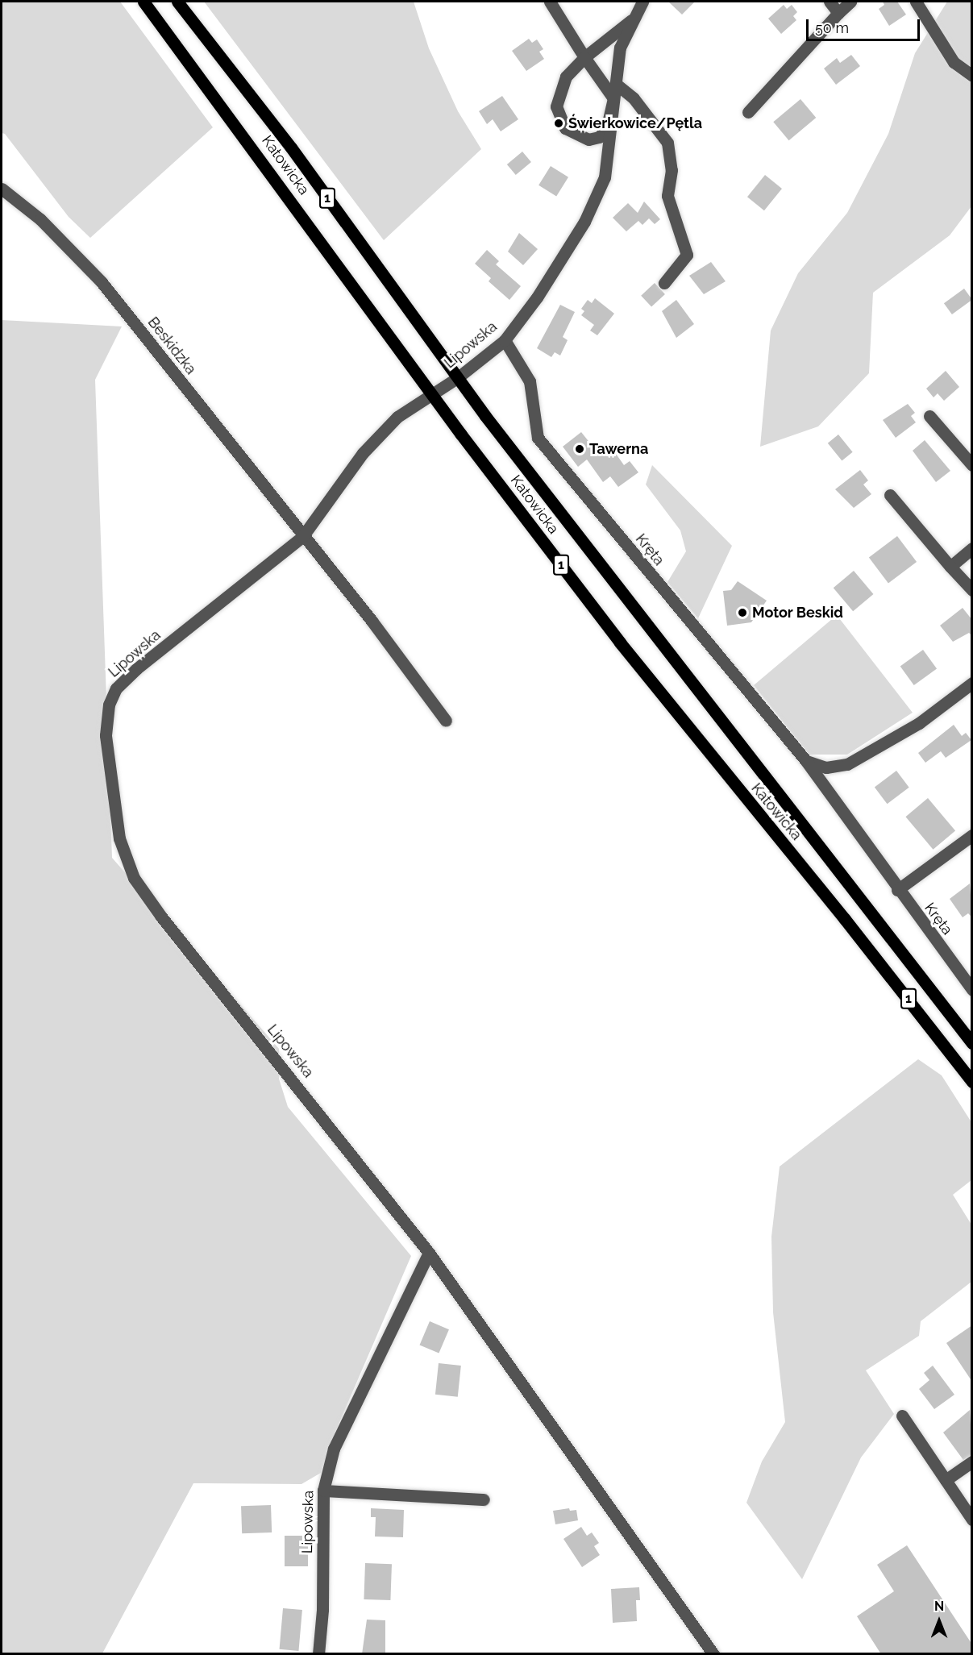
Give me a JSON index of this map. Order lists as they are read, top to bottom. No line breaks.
{"streets":{"main road":["Katowicka","1"],"street":["Lipowska","Beskidzka","Kręta"]},"crossings":[["Katowicka","Lipowska"],["Lipowska","Beskidzka"],["Lipowska","Kręta"]],"places":["Świerkowice/Pętla","Tawerna","Motor Beskid"],"scale_bar":"50 m","north":"top"}
